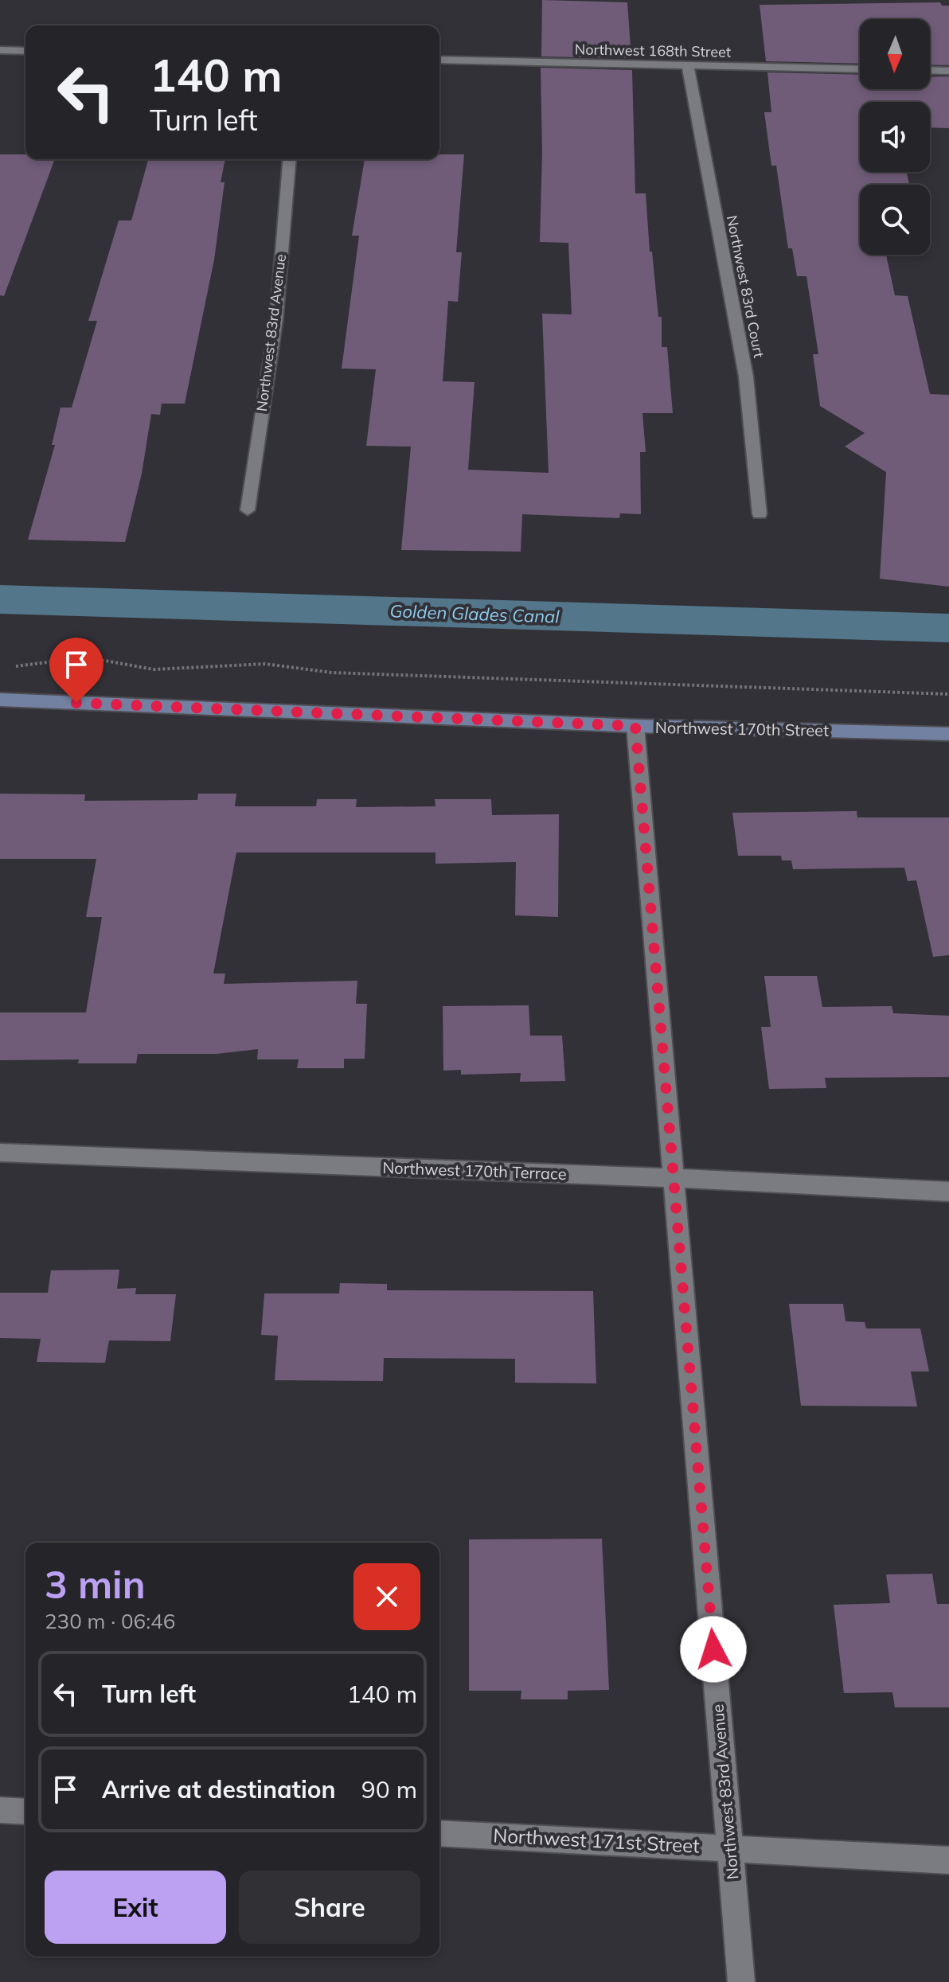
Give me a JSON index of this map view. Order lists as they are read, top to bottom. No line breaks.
{"streets":{"street":["Northwest 168th Street","Northwest 83rd Court","Northwest 83rd Avenue","Northwest 170th Street","Northwest 170th Terrace","Northwest 171st Street"]},"crossings":[["Northwest 168th Street","Northwest 83rd Court"],["Northwest 83rd Avenue","Northwest 170th Street"],["Northwest 83rd Avenue","Northwest 170th Terrace"],["Northwest 83rd Avenue","Northwest 171st Street"]],"water":["Golden Glades Canal"],"north":"bottom","page":{"turn":["140 m","Turn left"],"heading":["3 min","230 m · 06:46"],"list":[{"name":"Turn left","value":"140 m"},{"name":"Arrive at destination","value":"90 m"}],"buttons":["Exit","Share"]}}
